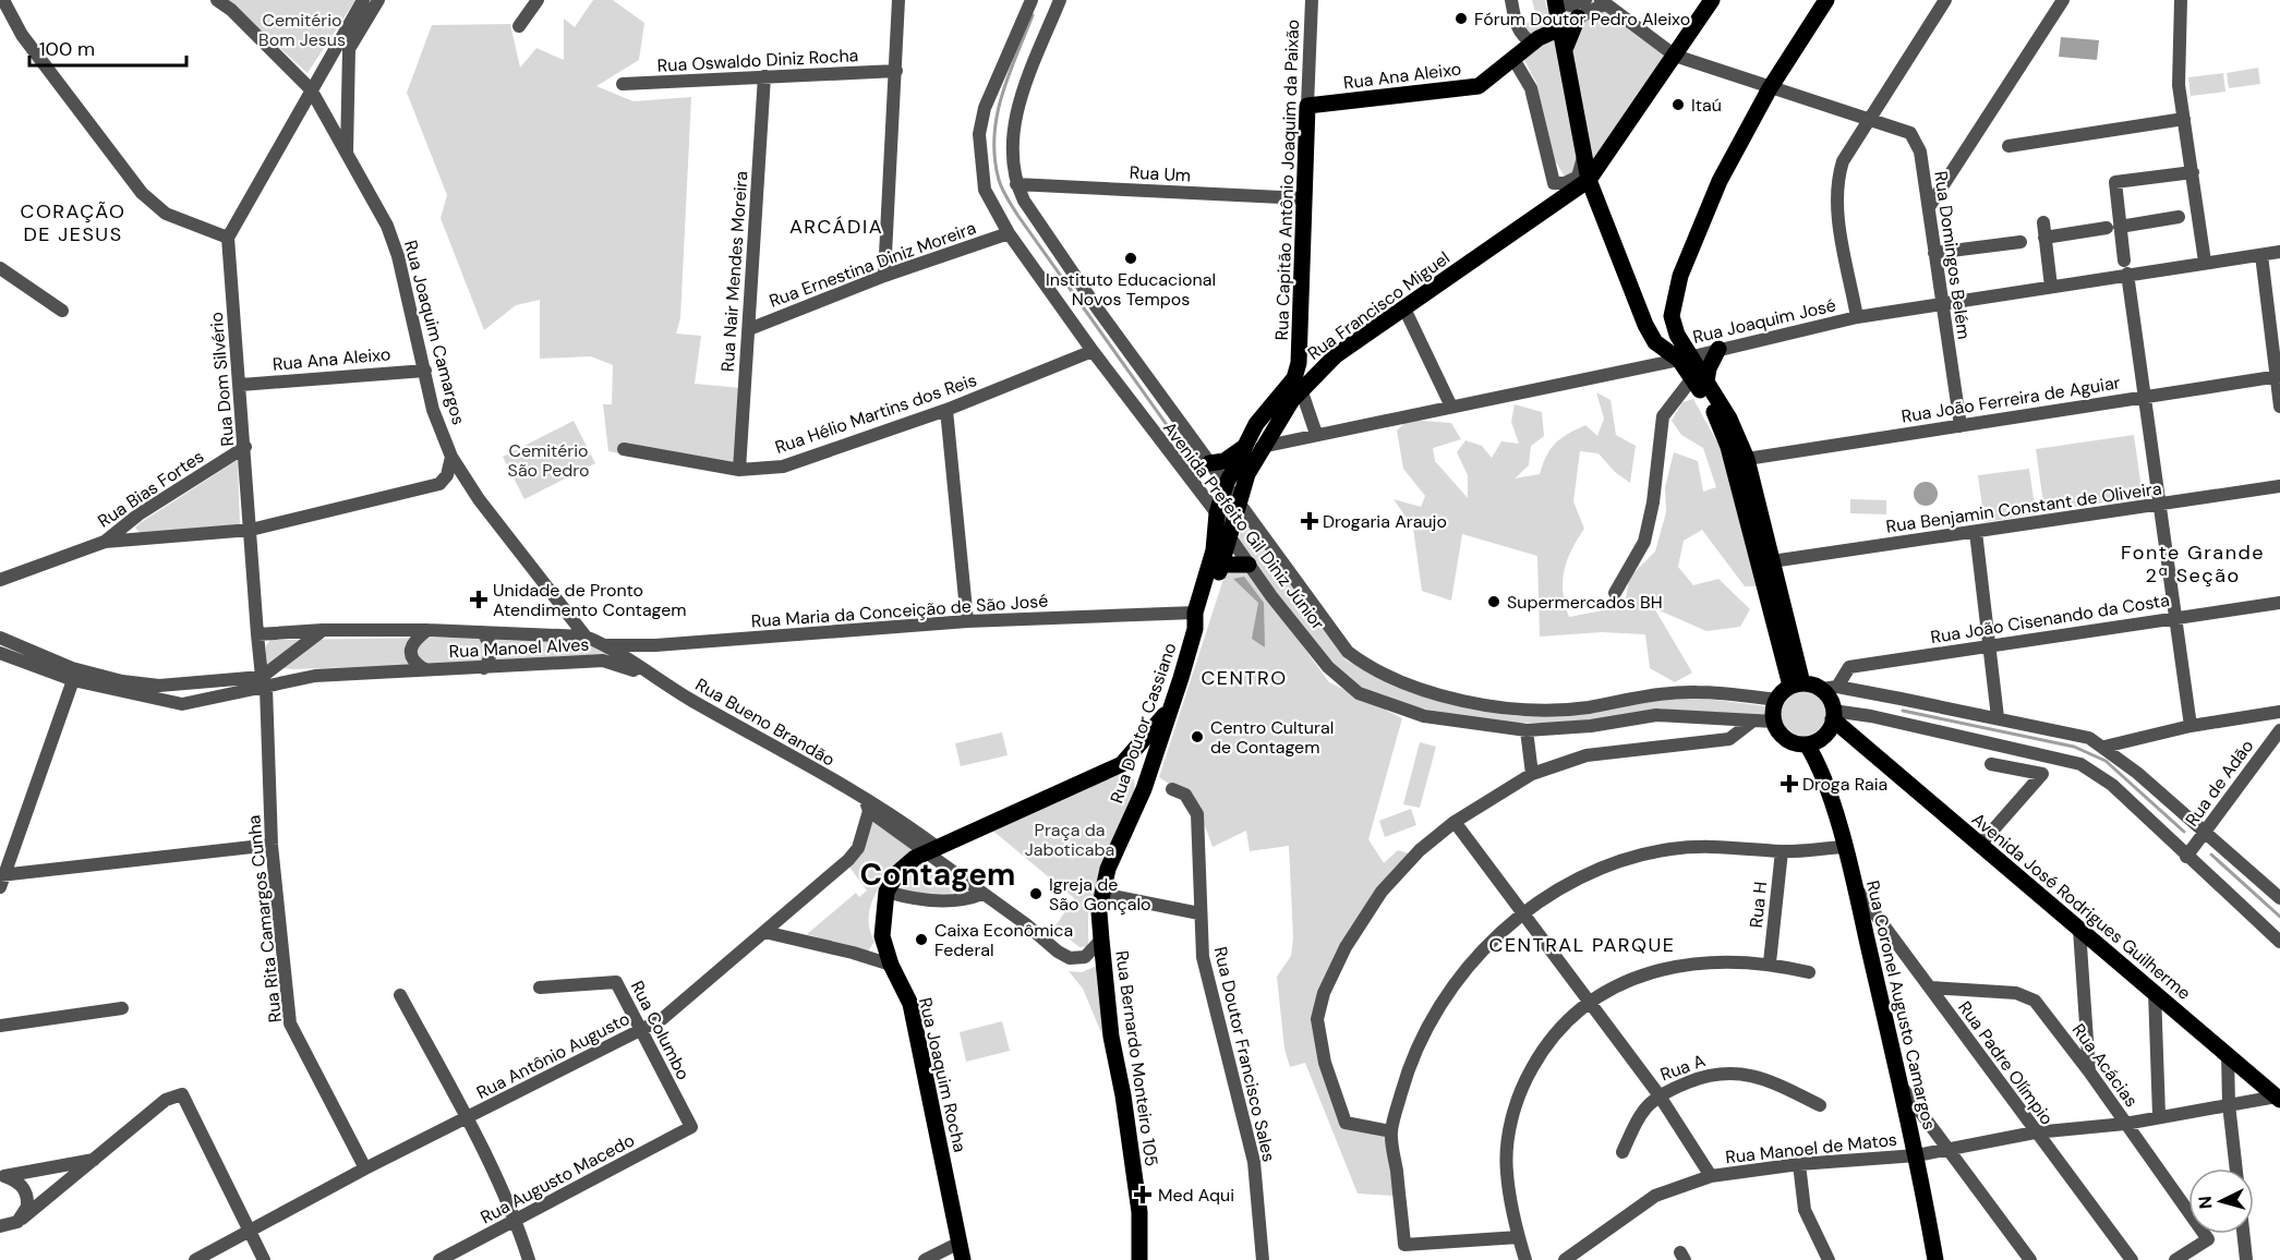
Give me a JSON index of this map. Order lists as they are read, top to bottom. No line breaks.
{"streets":{"main road":["Rua Ana Aleixo","Rua Capitão Antônio Joaquim da Paixão","Rua Francisco Miguel","Rua Doutor Cassiano","Avenida José Rodrigues Guilherme","Rua Coronel Augusto Camargos","Rua Bernardo Monteiro 105","Rua Joaquim Rocha"],"street":["Rua Oswaldo Diniz Rocha","Rua Um","Rua Domingos Belém","Rua Ernestina Diniz Moreira","Rua Nair Mendes Moreira","Rua Joaquim José","Rua Joaquim Camargos","Rua Dom Silvério","Rua João Ferreira de Aguiar","Rua Hélio Martins dos Reis","Rua Bias Fortes","Rua Benjamin Constant de Oliveira","Avenida Prefeito Gil Diniz Júnior","Rua Maria da Conceição de São José","Rua João Cisenando da Costa","Rua Manoel Alves","Rua Bueno Brandão","Rua de Adão","Rua H","Rua Rita Camargos Cunha","Rua Columbo","Rua Doutor Francisco Sales","Rua Antônio Augusto","Rua Padre Olímpio","Rua Acácias","Rua A","Rua Manoel de Matos","Rua Augusto Macedo"]},"crossings":[["Rua Oswaldo Diniz Rocha","Rua Nair Mendes Moreira"],["Rua Ana Aleixo","Rua Capitão Antônio Joaquim da Paixão"],["Rua Ana Aleixo","Rua Joaquim Camargos"],["Rua Ana Aleixo","Rua Dom Silvério"],["Rua Um","Rua Capitão Antônio Joaquim da Paixão"],["Rua Um","Avenida Prefeito Gil Diniz Júnior"],["Rua Capitão Antônio Joaquim da Paixão","Rua Francisco Miguel"],["Rua Capitão Antônio Joaquim da Paixão","Rua Joaquim José"],["Rua Domingos Belém","Rua Joaquim José"],["Rua Domingos Belém","Rua João Ferreira de Aguiar"],["Rua Ernestina Diniz Moreira","Rua Nair Mendes Moreira"],["Rua Ernestina Diniz Moreira","Avenida Prefeito Gil Diniz Júnior"],["Rua Nair Mendes Moreira","Rua Hélio Martins dos Reis"],["Rua Francisco Miguel","Rua Joaquim José"],["Rua Francisco Miguel","Avenida Prefeito Gil Diniz Júnior"],["Rua Francisco Miguel","Rua Doutor Cassiano"],["Rua Joaquim Camargos","Rua Manoel Alves"],["Rua Dom Silvério","Rua Bias Fortes"],["Rua Dom Silvério","Rua Manoel Alves"],["Rua Dom Silvério","Rua Rita Camargos Cunha"],["Rua Hélio Martins dos Reis","Avenida Prefeito Gil Diniz Júnior"],["Avenida Prefeito Gil Diniz Júnior","Rua João Cisenando da Costa"],["Avenida Prefeito Gil Diniz Júnior","Rua Doutor Cassiano"],["Avenida Prefeito Gil Diniz Júnior","Avenida José Rodrigues Guilherme"],["Avenida Prefeito Gil Diniz Júnior","Rua Coronel Augusto Camargos"],["Rua Maria da Conceição de São José","Rua Manoel Alves"],["Rua Maria da Conceição de São José","Rua Doutor Cassiano"],["Rua João Cisenando da Costa","Avenida José Rodrigues Guilherme"],["Rua João Cisenando da Costa","Rua Coronel Augusto Camargos"],["Rua Manoel Alves","Rua Bueno Brandão"],["Rua Manoel Alves","Rua Rita Camargos Cunha"],["Rua Bueno Brandão","Rua Doutor Cassiano"],["Rua Bueno Brandão","Rua Antônio Augusto"],["Rua Bueno Brandão","Rua Bernardo Monteiro 105"],["Rua Bueno Brandão","Rua Joaquim Rocha"],["Rua Doutor Cassiano","Rua Bernardo Monteiro 105"],["Avenida José Rodrigues Guilherme","Rua Coronel Augusto Camargos"],["Avenida José Rodrigues Guilherme","Rua Manoel de Matos"],["Rua Rita Camargos Cunha","Rua Antônio Augusto"],["Rua Coronel Augusto Camargos","Rua Padre Olímpio"],["Rua Coronel Augusto Camargos","Rua Manoel de Matos"],["Rua Columbo","Rua Antônio Augusto"],["Rua Columbo","Rua Augusto Macedo"],["Rua Padre Olímpio","Rua Acácias"],["Rua Padre Olímpio","Rua Manoel de Matos"],["Rua Acácias","Rua Manoel de Matos"]],"districts":["CORAÇÃO DE JESUS","ARCÁDIA","Fonte Grande 2ª Seção","CENTRO","Contagem","CENTRAL PARQUE"],"parks":["Cemitério Bom Jesus","Cemitério São Pedro","Praça da Jaboticaba"],"places":{"other":["Fórum Doutor Pedro Aleixo","Itaú","Instituto Educacional Novos Tempos","Supermercados BH","Centro Cultural de Contagem","Igreja de São Gonçalo","Caixa Econômica Federal"],"health":["Drogaria Araujo","Unidade de Pronto Atendimento Contagem","Droga Raia","Med Aqui"]},"scale_bar":"100 m","north":"left"}
